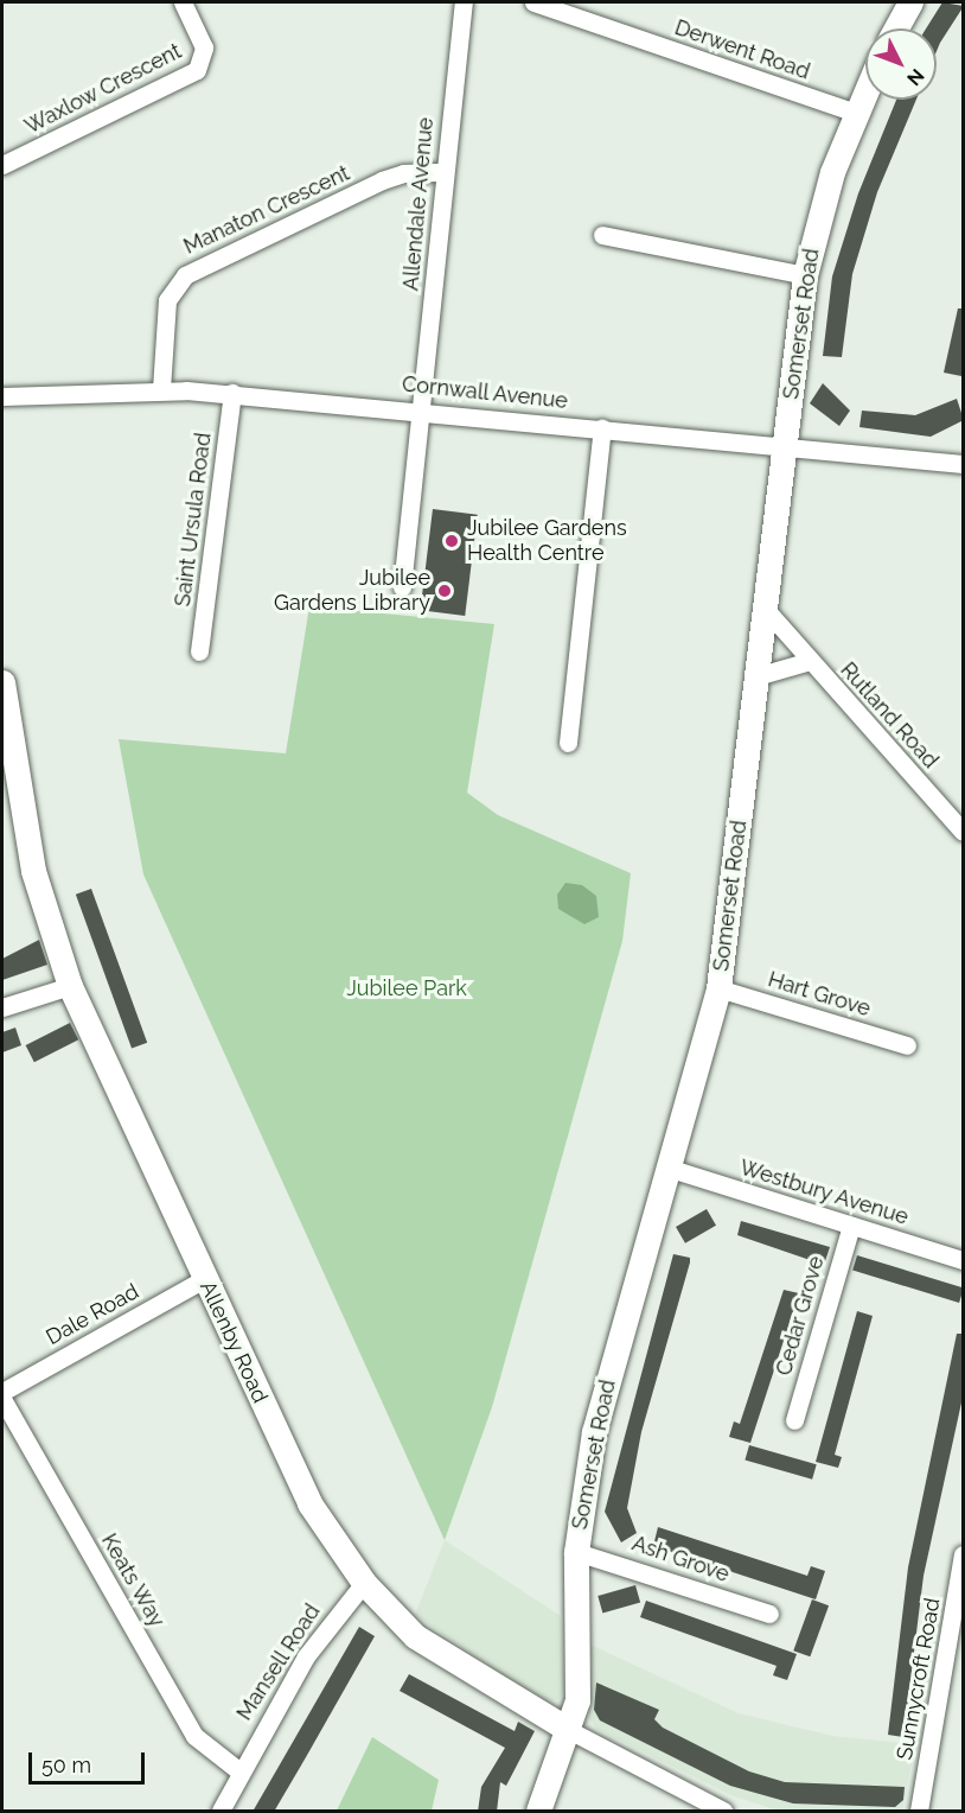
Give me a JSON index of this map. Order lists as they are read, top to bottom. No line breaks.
{"streets":{"street":["Derwent Road","Waxlow Crescent","Allendale Avenue","Manaton Crescent","Somerset Road","Cornwall Avenue","Saint Ursula Road","Rutland Road","Hart Grove","Westbury Avenue","Dale Road","Cedar Grove","Allenby Road","Ash Grove","Keats Way","Mansell Road","Sunnycroft Road"]},"crossings":[["Derwent Road","Somerset Road"],["Allendale Avenue","Manaton Crescent"],["Allendale Avenue","Cornwall Avenue"],["Manaton Crescent","Cornwall Avenue"],["Somerset Road","Cornwall Avenue"],["Somerset Road","Rutland Road"],["Somerset Road","Hart Grove"],["Somerset Road","Westbury Avenue"],["Somerset Road","Allenby Road"],["Somerset Road","Ash Grove"],["Cornwall Avenue","Saint Ursula Road"],["Westbury Avenue","Cedar Grove"],["Dale Road","Allenby Road"],["Allenby Road","Mansell Road"],["Keats Way","Mansell Road"]],"parks":["Jubilee Park"],"places":["Jubilee Gardens Health Centre","Jubilee Gardens Library"],"scale_bar":"50 m","north":"bottom right"}
